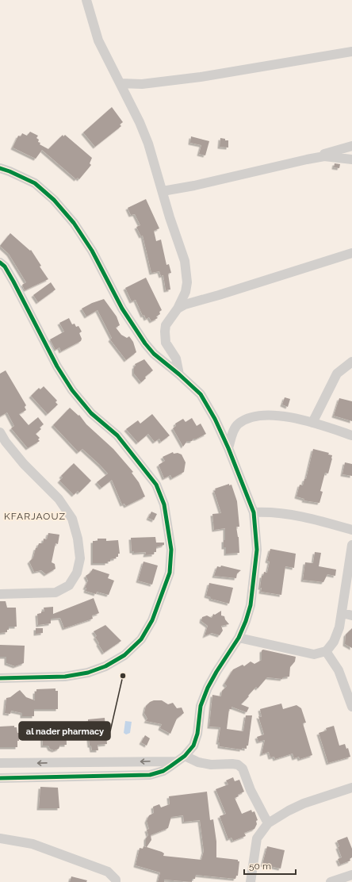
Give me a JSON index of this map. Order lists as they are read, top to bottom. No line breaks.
{"districts":["KFARJAOUZ"],"places":["al nader pharmacy"],"scale_bar":"50 m"}
